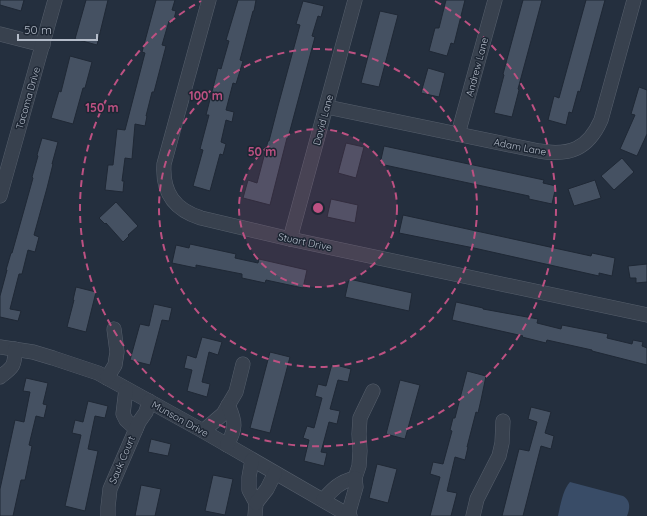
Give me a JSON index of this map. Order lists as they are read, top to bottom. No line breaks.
{"streets":{"street":["Andrew Lane","Tacoma Drive","David Lane","Adam Lane","Stuart Drive","Munson Drive","Sauk Court"]},"crossings":[["Andrew Lane","Adam Lane"],["David Lane","Adam Lane"],["David Lane","Stuart Drive"],["Munson Drive","Sauk Court"]],"scale_bar":"50 m","rings":["100 m","150 m","50 m"]}
